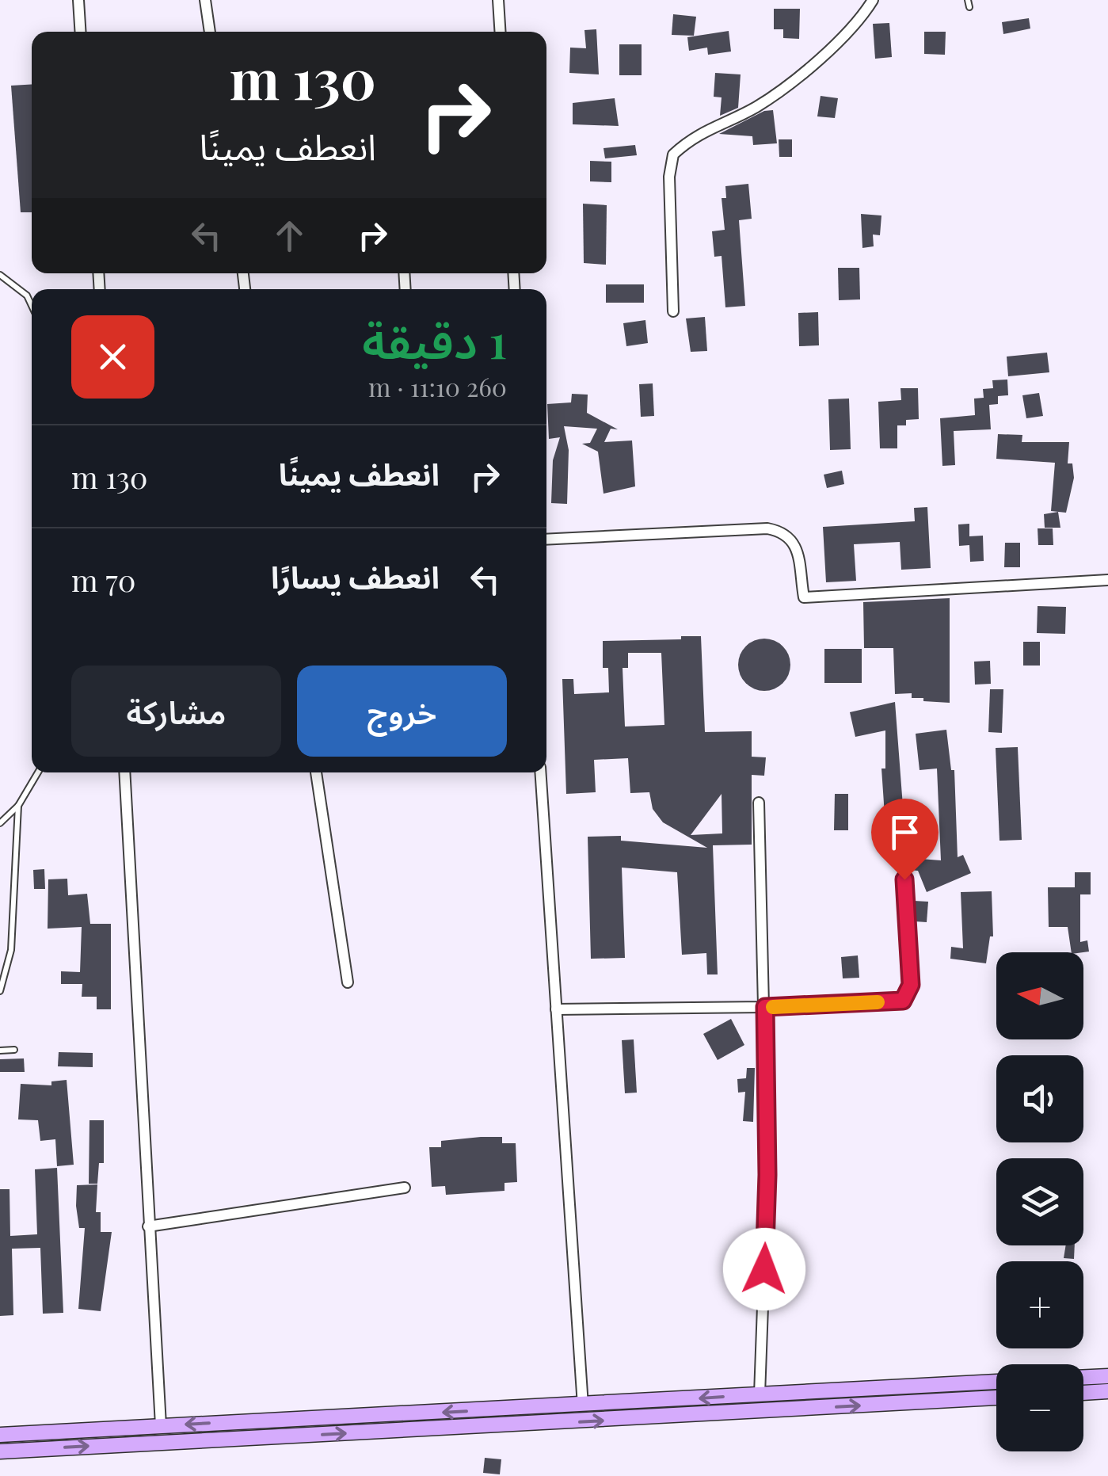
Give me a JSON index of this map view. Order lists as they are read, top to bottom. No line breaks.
{"north":"left","page":{"turn":["130 m","انعطف يمينًا"],"heading":["1 دقيقة","260 m · 11:10"],"list":[{"name":"انعطف يمينًا","value":"130 m"},{"name":"انعطف يسارًا","value":"70 m"}],"buttons":["خروج","مشاركة"],"map_buttons":["+","−"]}}
